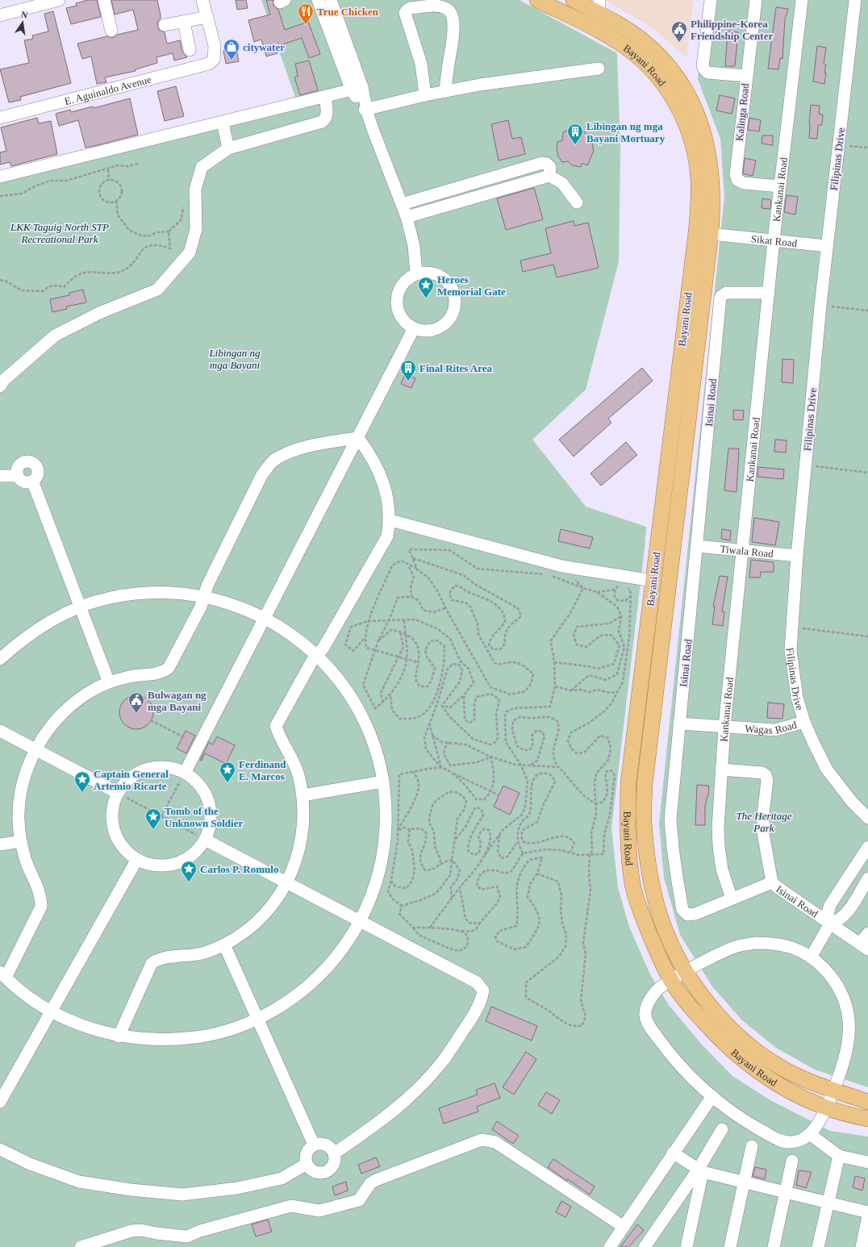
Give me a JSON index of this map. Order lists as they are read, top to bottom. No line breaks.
{"streets":{"main road":["Bayani Road"],"street":["E. Aguinaldo Avenue","Kalinga Road","Filipinas Drive","Kankanai Road","Sikat Road","Isinai Road","Tiwala Road","Wagas Road"]},"crossings":[["Bayani Road","Sikat Road"],["Kalinga Road","Kankanai Road"],["Filipinas Drive","Sikat Road"],["Filipinas Drive","Tiwala Road"],["Filipinas Drive","Wagas Road"],["Kankanai Road","Sikat Road"],["Kankanai Road","Isinai Road"],["Kankanai Road","Tiwala Road"],["Kankanai Road","Wagas Road"],["Isinai Road","Tiwala Road"],["Isinai Road","Wagas Road"]],"parks":["LKK Taguig North STP Recreational Park","Libingan ng mga Bayani","The Heritage Park"],"places":{"restaurant":["True Chicken"],"public building":["Philippine-Korea Friendship Center","Bulwagan ng mga Bayani"],"shop":["citywater"],"building":["Libingan ng mga Bayani Mortuary","Final Rites Area"],"place":["Heroes Memorial Gate","Ferdinand E. Marcos","Captain General Artemio Ricarte","Tomb of the Unknown Soldier","Carlos P. Romulo"]},"north":"top"}
